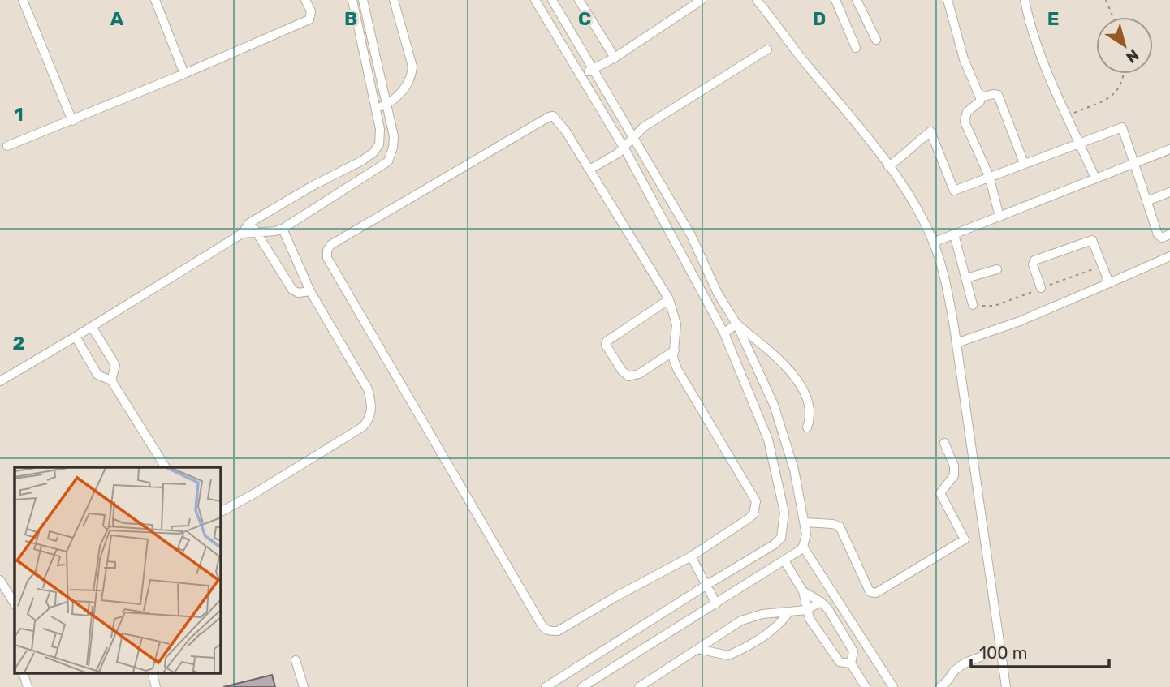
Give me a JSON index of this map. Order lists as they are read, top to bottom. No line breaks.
{"scale_bar":"100 m","north":"bottom right","grid":{"columns":["A","B","C","D","E"],"rows":["1","2"]}}
